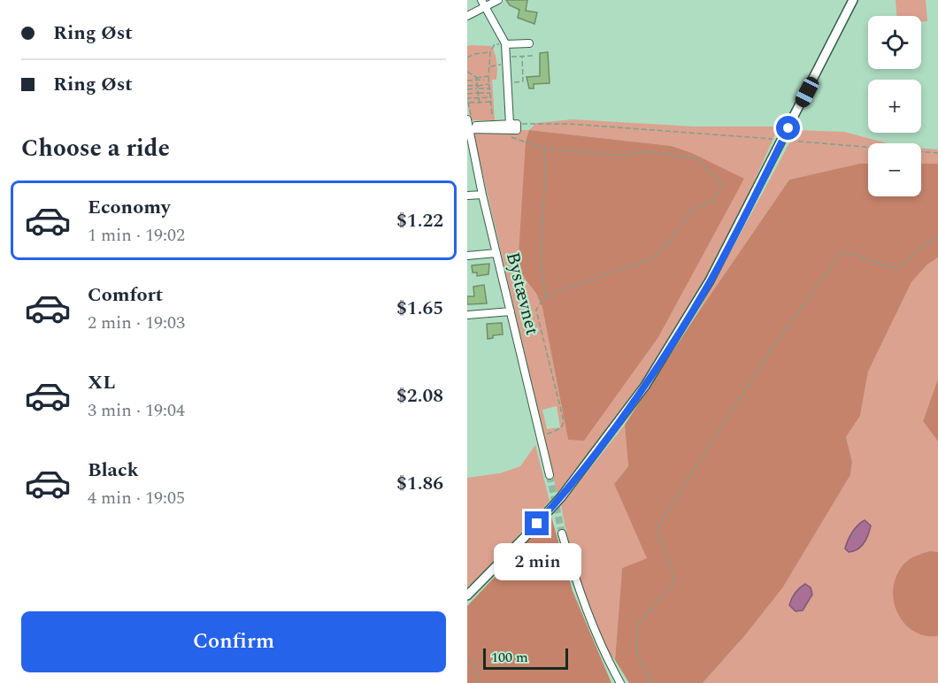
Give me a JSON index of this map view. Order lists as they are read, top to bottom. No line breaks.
{"streets":{"street":["Bystævnet"]},"scale_bar":"100 m","page":{"banner":["Ring Øst","Ring Øst"],"map_buttons":["+","−"],"heading":"Choose a ride","list":[{"name":"Economy","note":"1 min · 19:02","value":"$1.22"},{"name":"Comfort","note":"2 min · 19:03","value":"$1.65"},{"name":"XL","note":"3 min · 19:04","value":"$2.08"},{"name":"Black","note":"4 min · 19:05","value":"$1.86"}],"bubble":"2 min","buttons":"Confirm","scale":"100 m"}}
